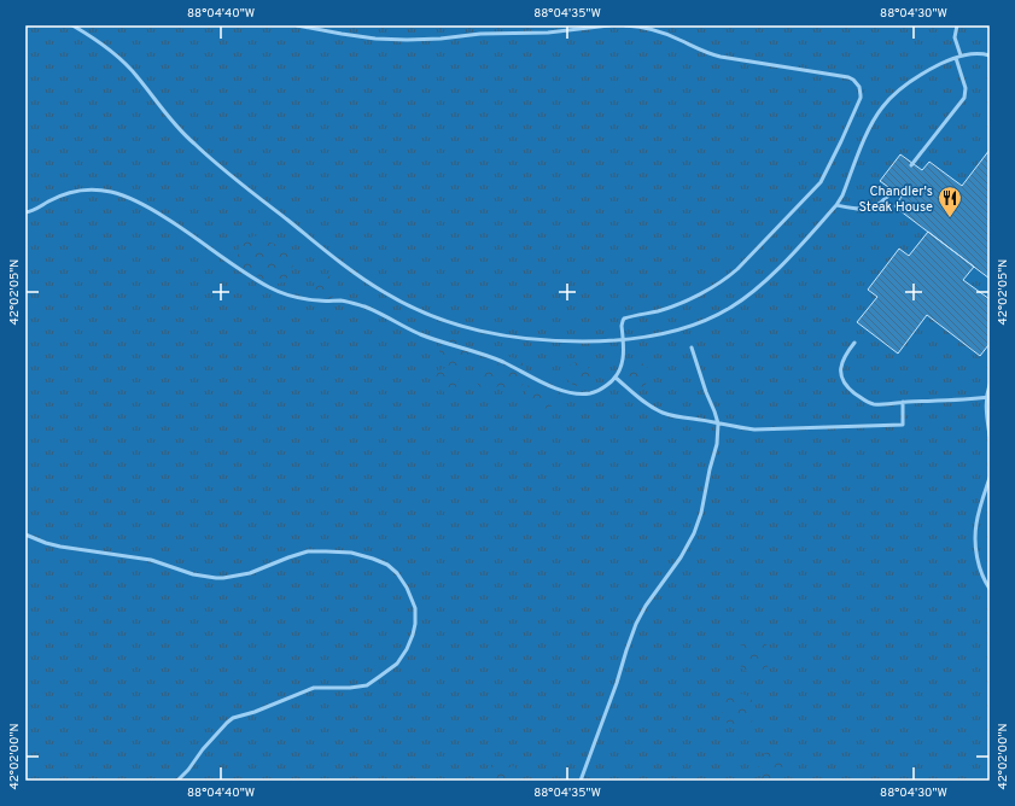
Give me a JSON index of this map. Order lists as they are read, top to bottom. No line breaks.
{"places":{"restaurant":["Chandler's Steak House"]},"coordinates":["88°04'40\"W","88°04'35\"W","88°04'30\"W","42°02'05\"N","42°02'00\"N"]}
